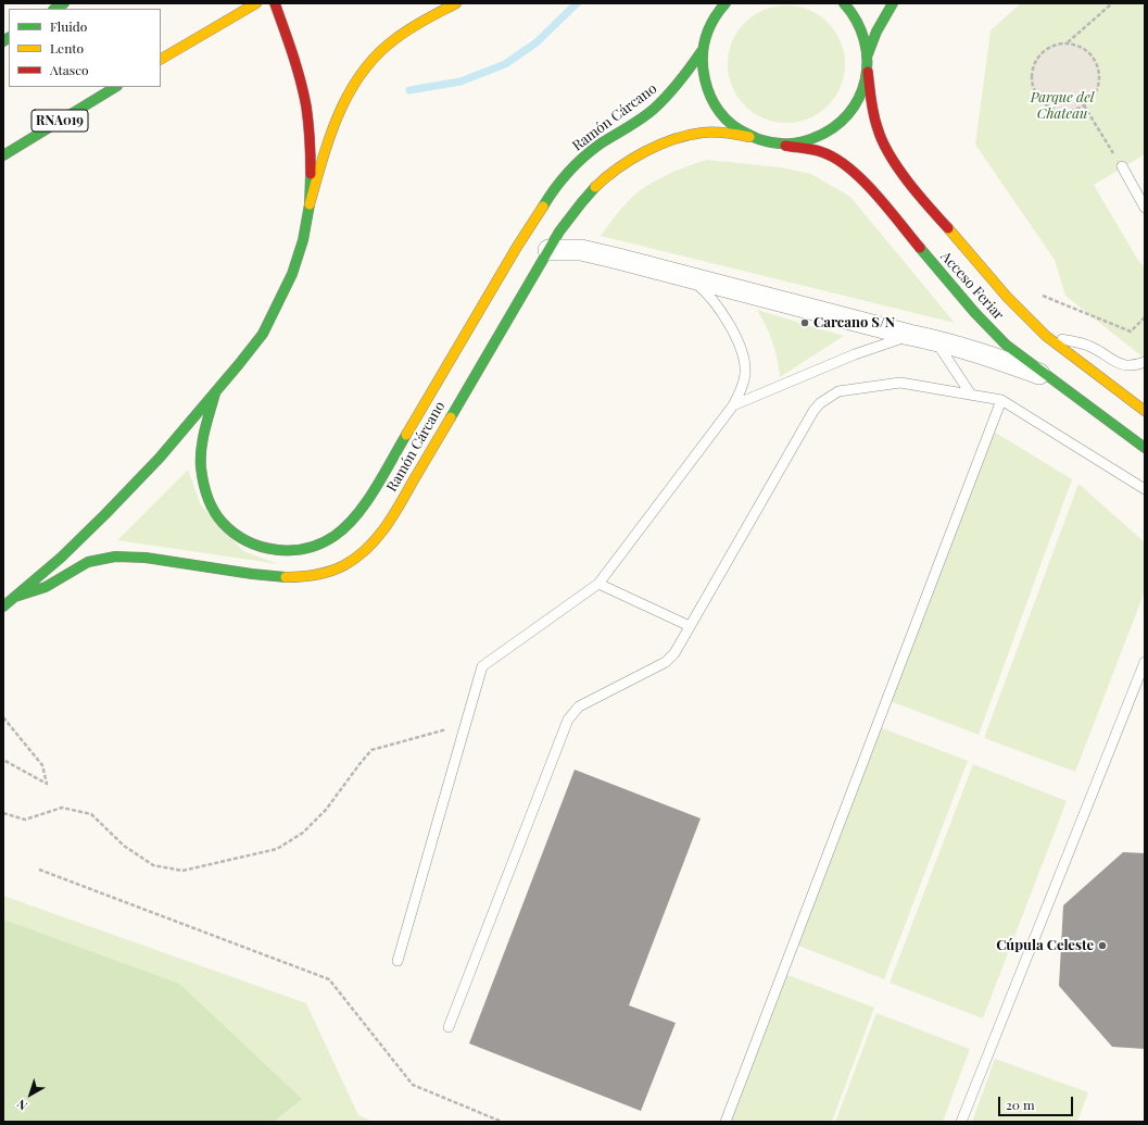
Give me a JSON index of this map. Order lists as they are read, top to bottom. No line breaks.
{"streets":{"main road":["Ramón Cárcano","RNA019","Acceso Feriar"]},"crossings":[["Ramón Cárcano","Acceso Feriar"]],"parks":["Parque del Chateau"],"places":["Carcano S/N","Cúpula Celeste"],"legend":["Fluido","Lento","Atasco"],"scale_bar":"20 m","north":"bottom left"}
